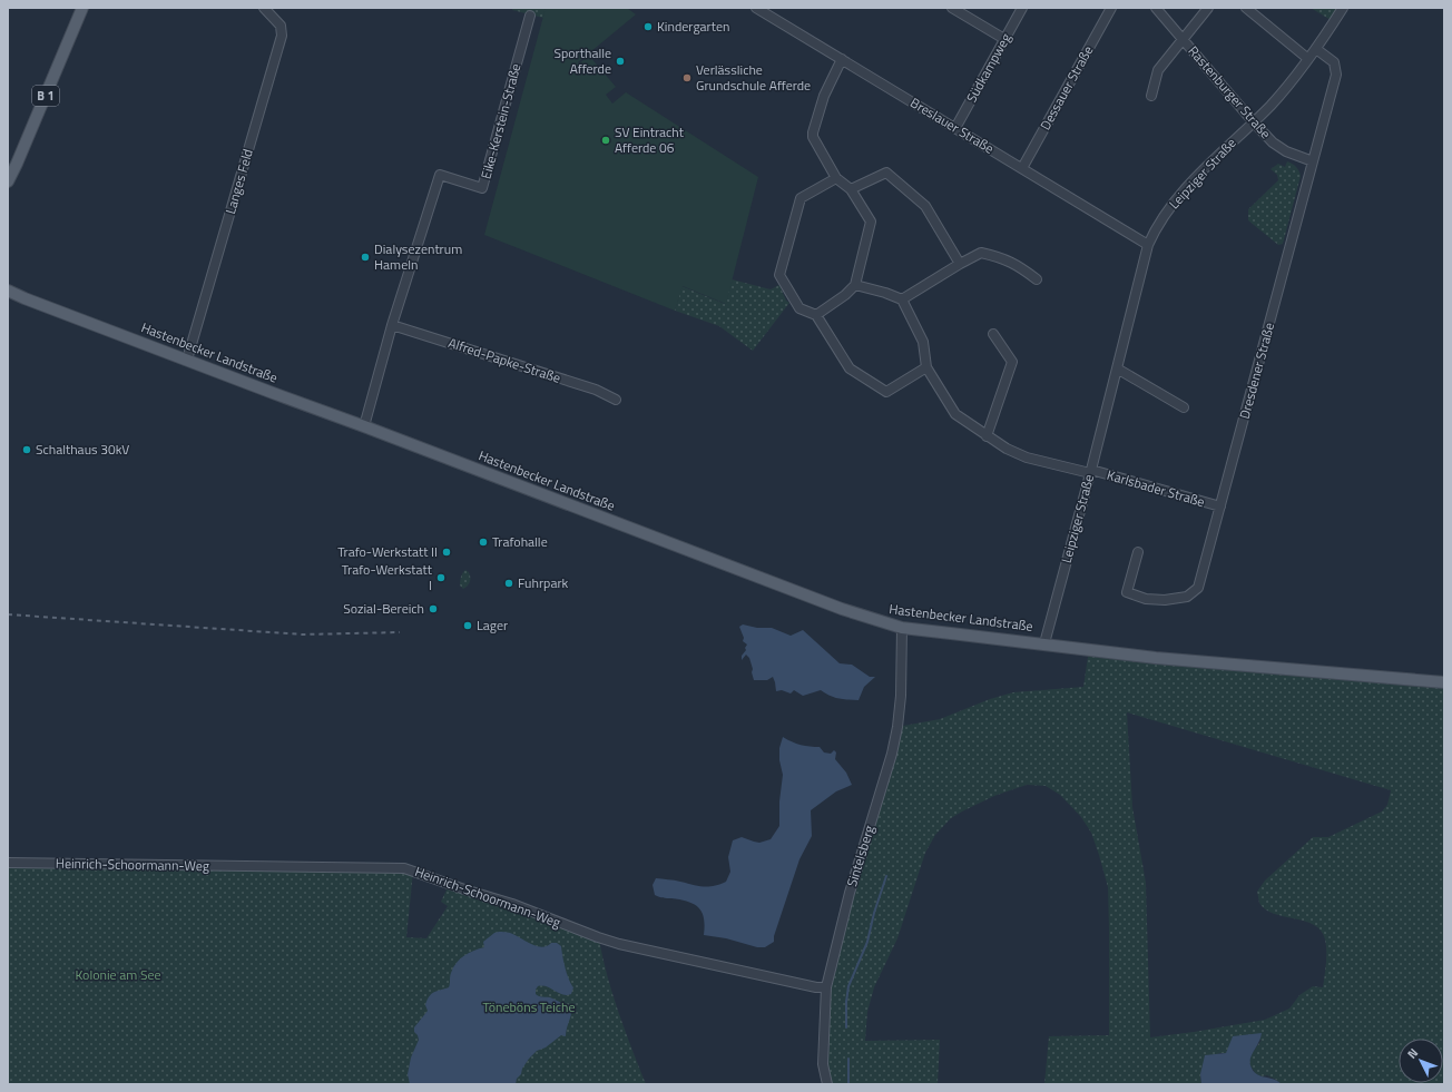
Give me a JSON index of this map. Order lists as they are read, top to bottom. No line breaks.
{"streets":{"main road":["B 1","Hastenbecker Landstraße"],"street":["Südkampweg","Dessauer Straße","Rastenburger Straße","Eike-Kerstein-Straße","Breslauer Straße","Leipziger Straße","Langes Feld","Alfred-Papke-Straße","Dresdener Straße","Karlsbader Straße","Sintelsberg","Heinrich-Schoormann-Weg"]},"crossings":[["Südkampweg","Breslauer Straße"],["Dessauer Straße","Breslauer Straße"],["Rastenburger Straße","Leipziger Straße"],["Rastenburger Straße","Dresdener Straße"],["Eike-Kerstein-Straße","Hastenbecker Landstraße"],["Eike-Kerstein-Straße","Alfred-Papke-Straße"],["Breslauer Straße","Leipziger Straße"],["Leipziger Straße","Hastenbecker Landstraße"],["Leipziger Straße","Dresdener Straße"],["Leipziger Straße","Karlsbader Straße"],["Langes Feld","Hastenbecker Landstraße"],["Hastenbecker Landstraße","Sintelsberg"],["Dresdener Straße","Karlsbader Straße"],["Sintelsberg","Heinrich-Schoormann-Weg"]],"parks":["Kolonie am See","Töneböns Teiche"],"places":["Kindergarten","Sporthalle Afferde","Verlässliche Grundschule Afferde","SV Eintracht Afferde 06","Dialysezentrum Hameln","Schalthaus 30kV","Trafohalle","Trafo-Werkstatt II","Trafo-Werkstatt I","Fuhrpark","Sozial-Bereich","Lager"],"north":"top left"}
